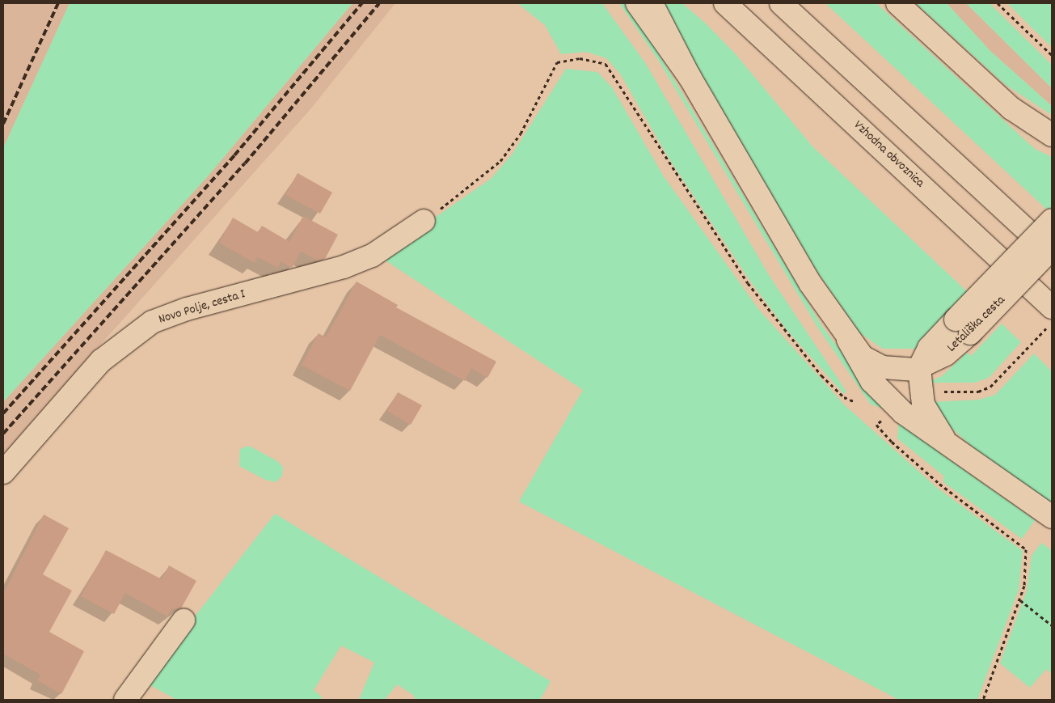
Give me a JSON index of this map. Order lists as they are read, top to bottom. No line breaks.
{"streets":{"main road":["Vzhodna obvoznica","Novo Polje, cesta I","Letališka cesta"]}}
